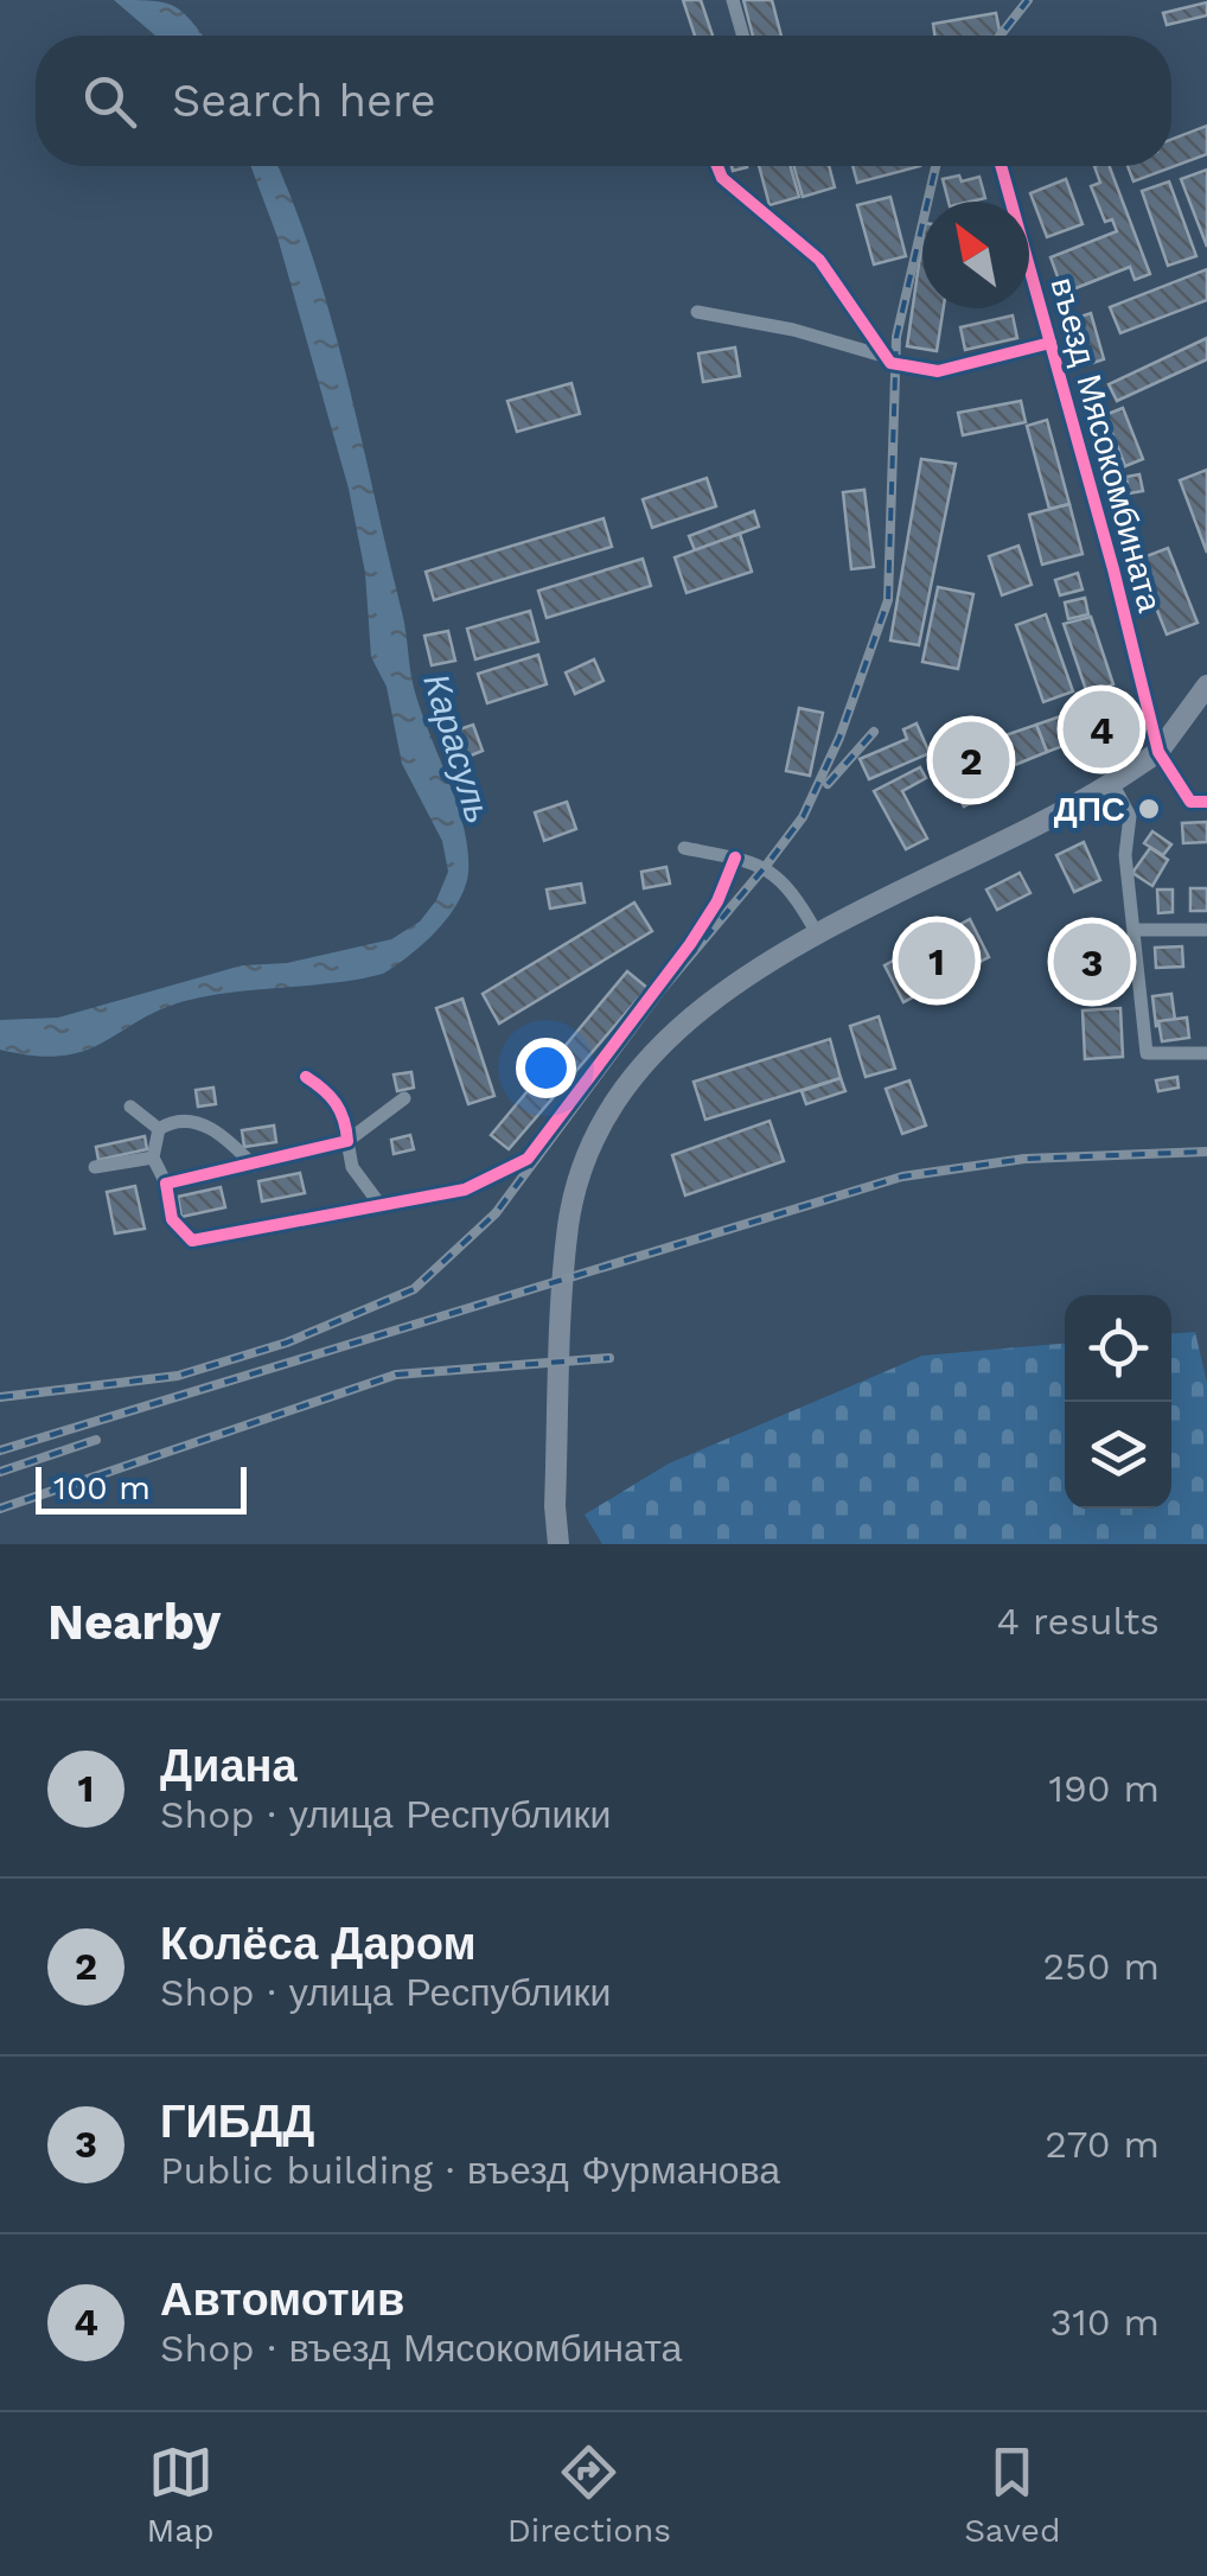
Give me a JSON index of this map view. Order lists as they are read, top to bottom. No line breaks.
{"streets":{"street":["въезд Мясокомбината"]},"water":["Карасуль"],"places":["ДПС"],"scale_bar":"100 m","north":"top left","page":{"search":"Search here","pins":["4","2","1","3"],"scale":"100 m","heading":["Nearby","4 results"],"list":[{"mark":"1","name":"Диана","note":"Shop · улица Республики","value":"190 m"},{"mark":"2","name":"Колёса Даром","note":"Shop · улица Республики","value":"250 m"},{"mark":"3","name":"ГИБДД","note":"Public building · въезд Фурманова","value":"270 m"},{"mark":"4","name":"Автомотив","note":"Shop · въезд Мясокомбината","value":"310 m"}],"nav":["Map","Directions","Saved"]}}
